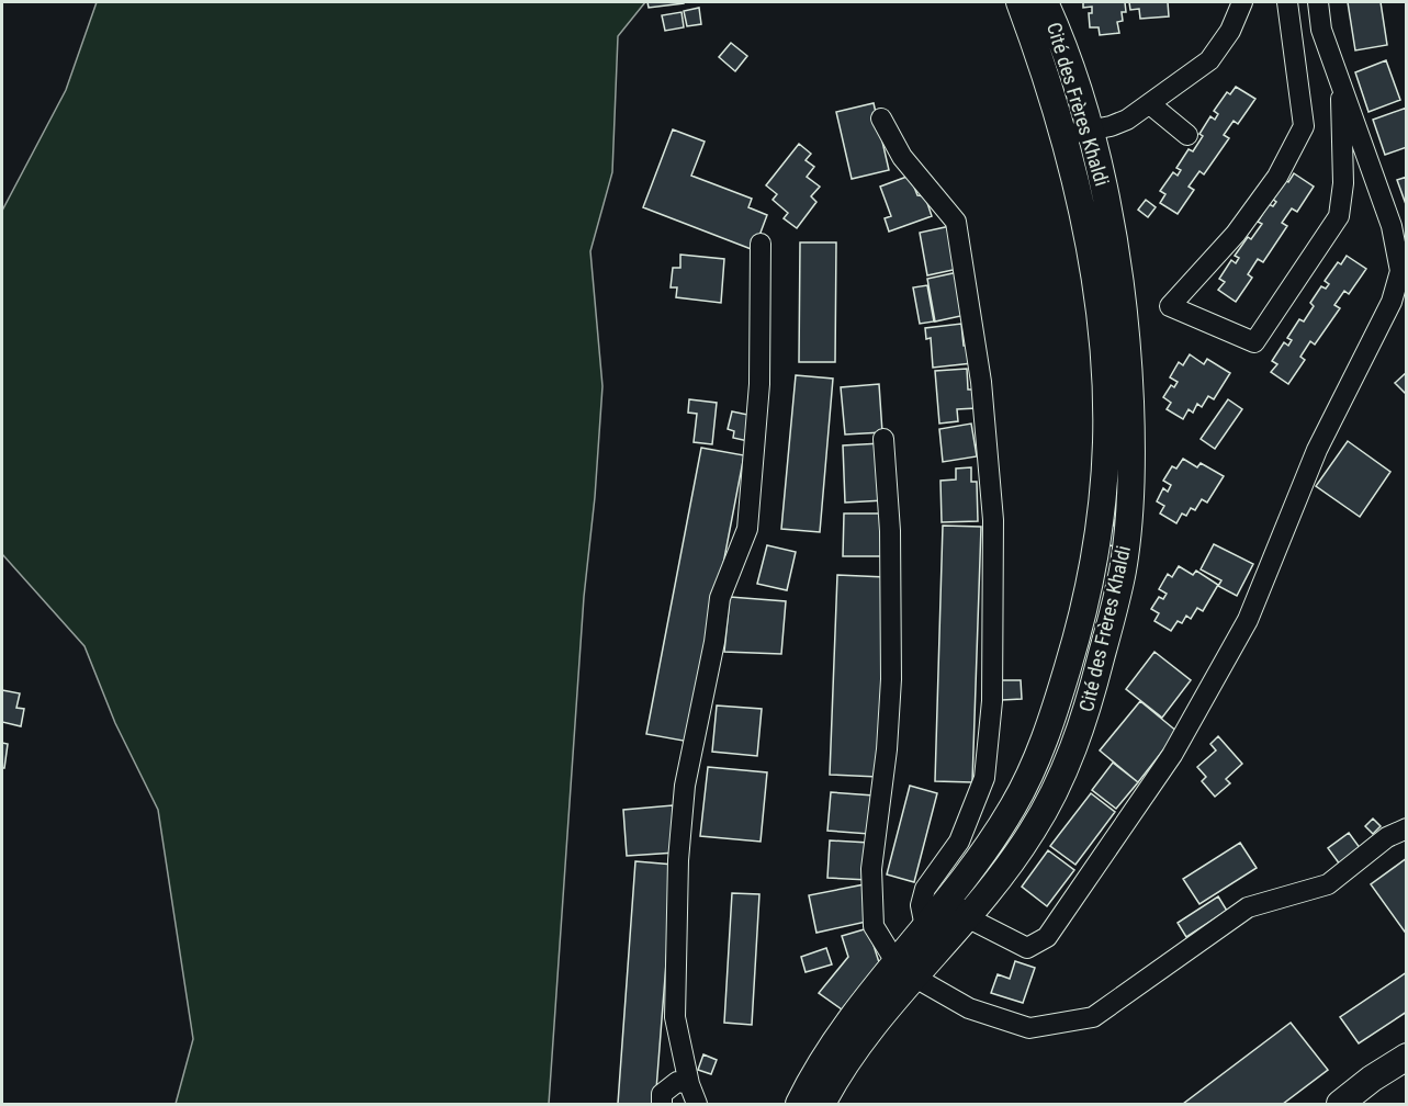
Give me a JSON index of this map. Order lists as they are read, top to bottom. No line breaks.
{"streets":{"main road":["Cité des Frères Khaldi"]}}
